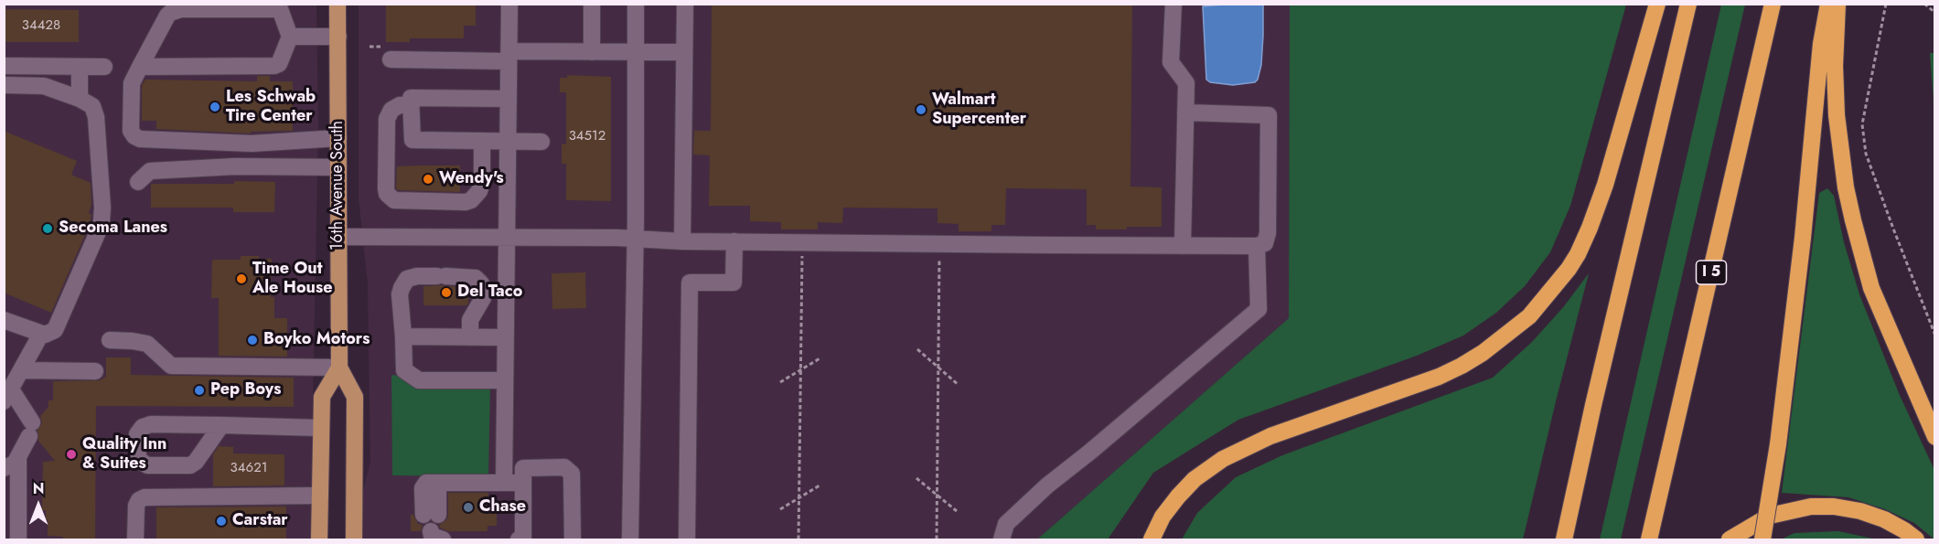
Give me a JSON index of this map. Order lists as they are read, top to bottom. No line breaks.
{"streets":{"highway":["I 5"],"main road":["16th Avenue South"]},"places":["Les Schwab Tire Center","Walmart Supercenter","Wendy's","Secoma Lanes","Time Out Ale House","Del Taco","Boyko Motors","Pep Boys","Quality Inn & Suites","Chase","Carstar"],"house_numbers":["34428","34512","34621"],"north":"top"}
